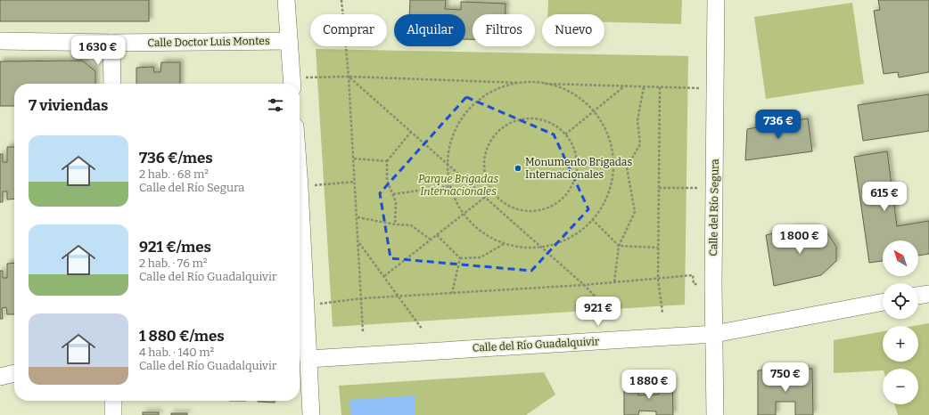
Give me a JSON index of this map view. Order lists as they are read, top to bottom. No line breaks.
{"streets":{"street":["Calle Doctor Luis Montes","Calle del Río Segura","Calle del Río Guadalquivir"]},"crossings":[["Calle del Río Segura","Calle del Río Guadalquivir"]],"parks":["Parque Brigadas Internacionales"],"places":["Monumento Brigadas Internacionales"],"north":"top left","page":{"chip":["Comprar","Alquilar","Filtros","Nuevo"],"price":["1 630 €","736 €","615 €","1 800 €","921 €","750 €","1 880 €"],"heading":"7 viviendas","list":[{"name":"736 €/mes","note":"2 hab. · 68 m² · Calle del Río Segura"},{"name":"921 €/mes","note":"2 hab. · 76 m² · Calle del Río Guadalquivir"},{"name":"1 880 €/mes","note":"4 hab. · 140 m² · Calle del Río Guadalquivir"}],"map_buttons":["+","−"]}}
